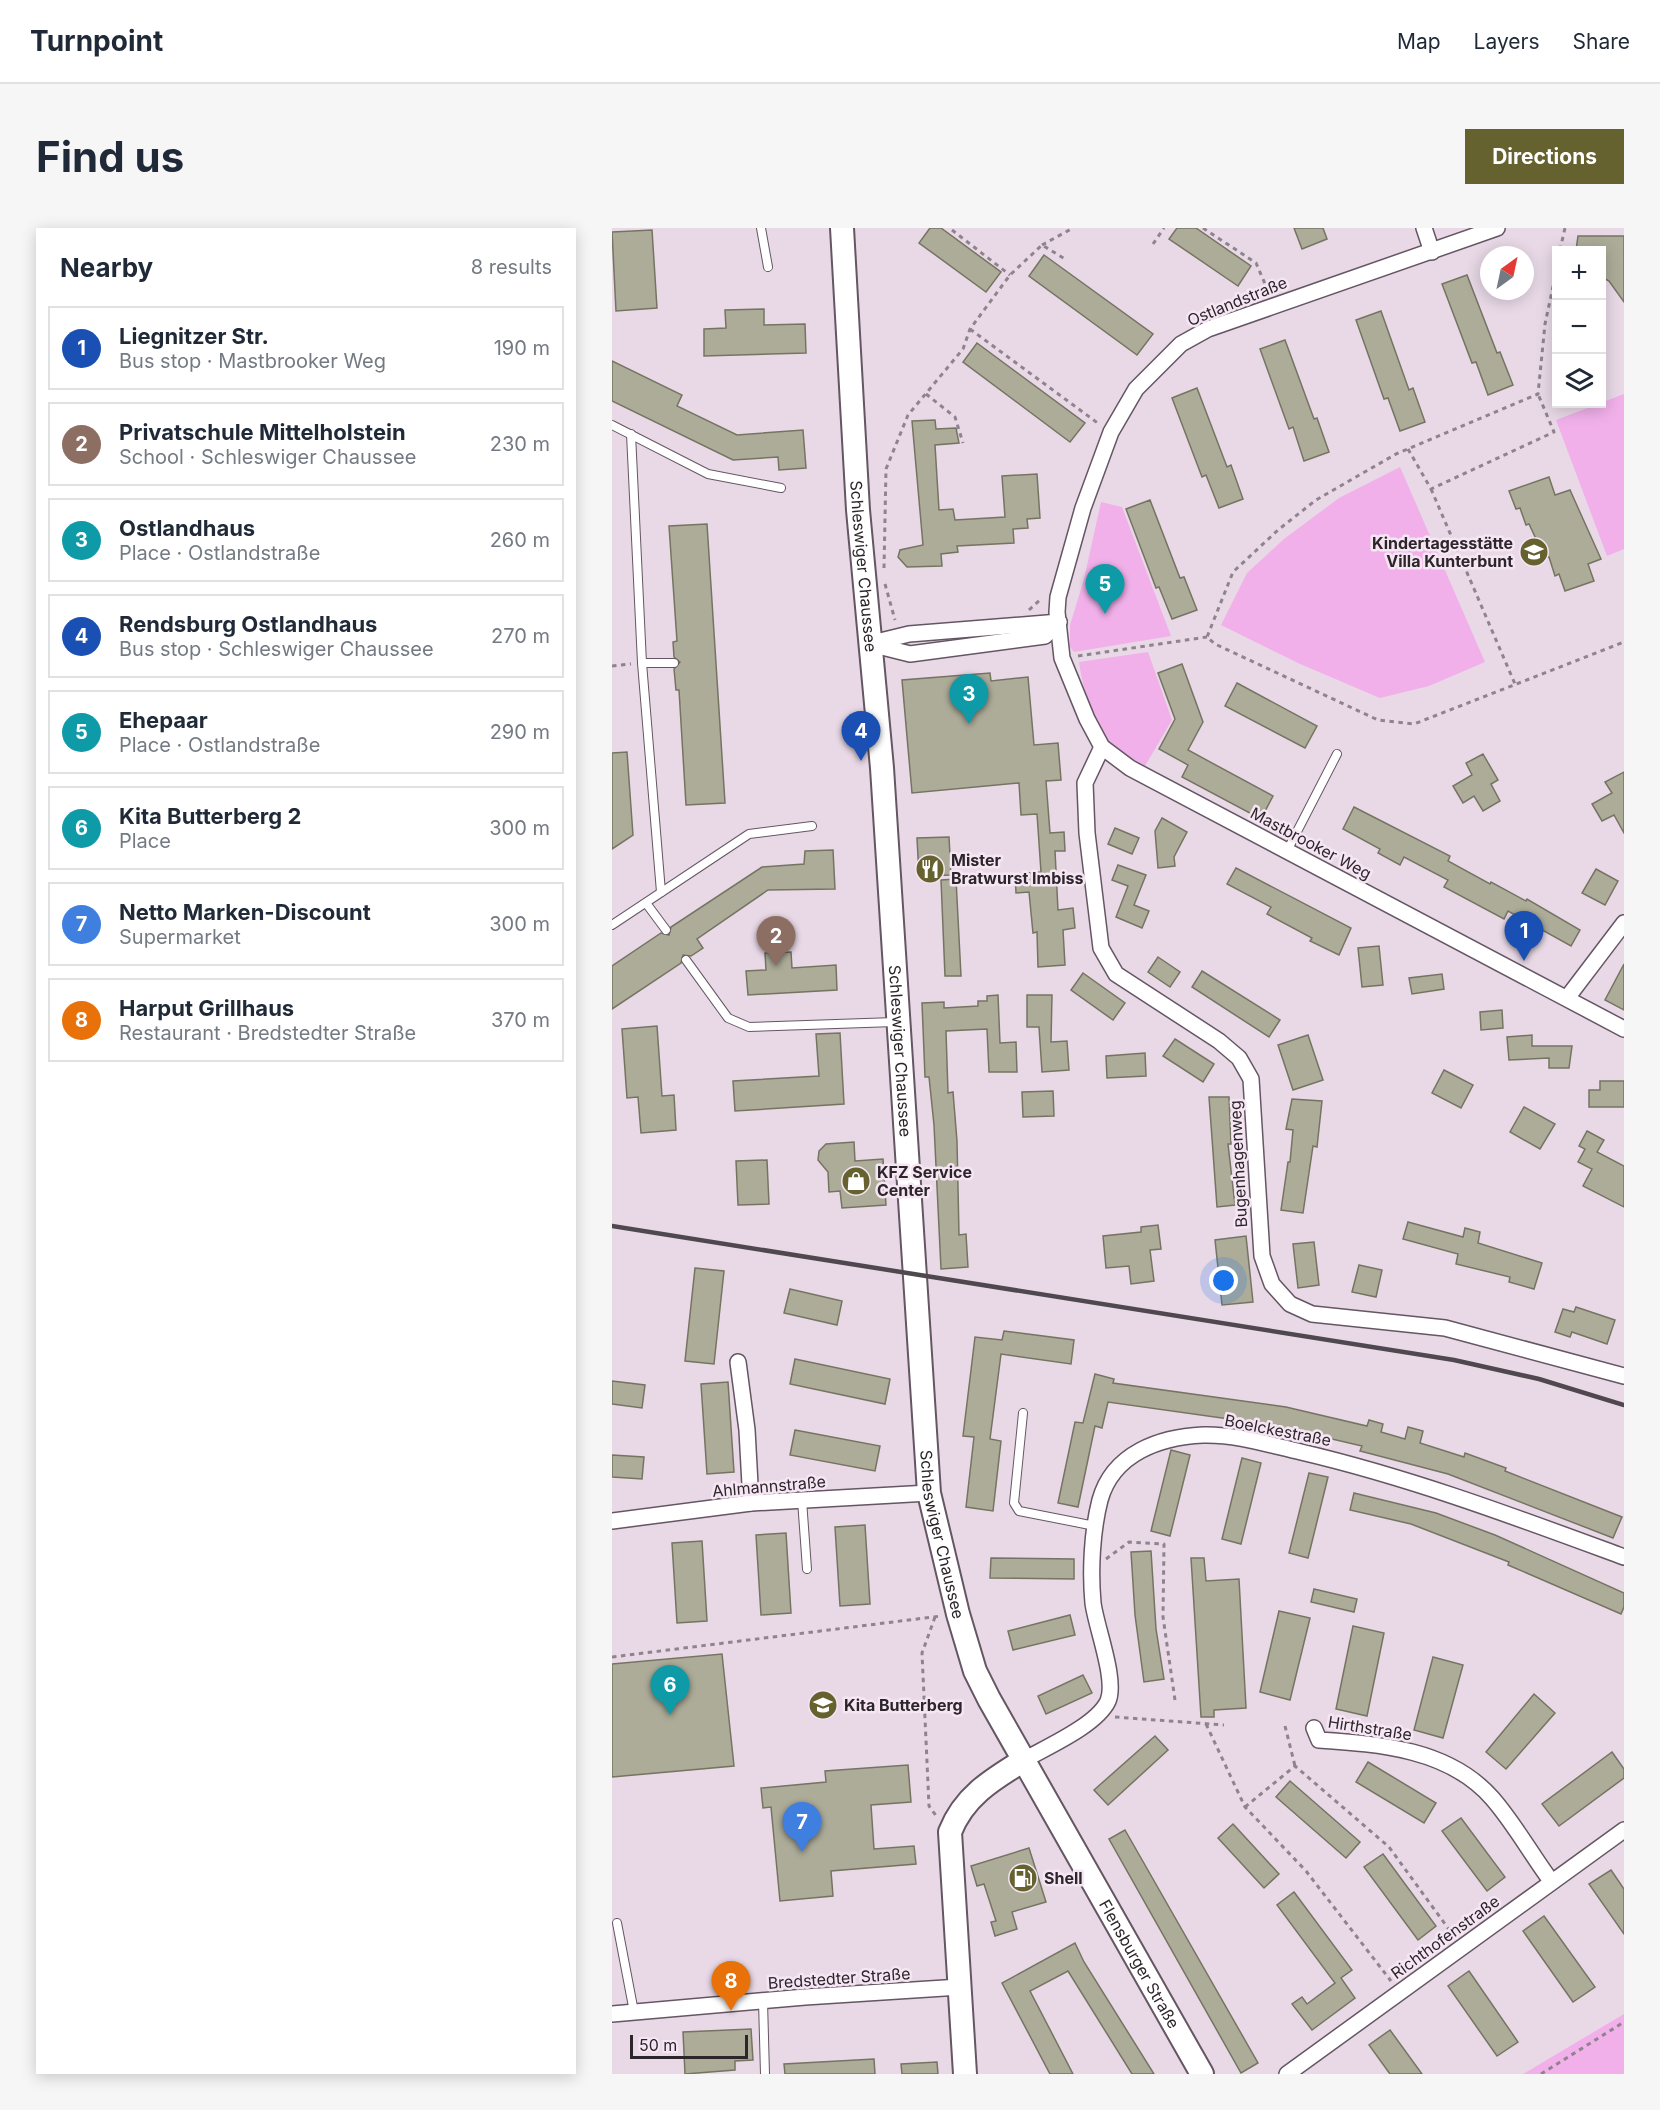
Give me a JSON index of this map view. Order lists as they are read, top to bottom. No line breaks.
{"streets":{"main road":["Schleswiger Chaussee","Flensburger Straße"],"street":["Ostlandstraße","Mastbrooker Weg","Bugenhagenweg","Boelckestraße","Ahlmannstraße","Hirthstraße","Richthofenstraße","Bredstedter Straße"]},"crossings":[["Ostlandstraße","Mastbrooker Weg"],["Schleswiger Chaussee","Ahlmannstraße"],["Schleswiger Chaussee","Flensburger Straße"],["Mastbrooker Weg","Bugenhagenweg"],["Hirthstraße","Richthofenstraße"]],"places":{"school or university":["Kindertagesstätte Villa Kunterbunt","Kita Butterberg"],"restaurant":["Mister Bratwurst Imbiss"],"shop":["KFZ Service Center"],"fuel station":["Shell"]},"scale_bar":"50 m","north":"top right","page":{"header":"Turnpoint","nav":["Map","Layers","Share"],"buttons":"Directions","title":"Find us","heading":["Nearby","8 results"],"map_buttons":["+","−"],"list":[{"mark":"1","name":"Liegnitzer Str.","note":"Bus stop · Mastbrooker Weg","value":"190 m"},{"mark":"2","name":"Privatschule Mittelholstein","note":"School · Schleswiger Chaussee","value":"230 m"},{"mark":"3","name":"Ostlandhaus","note":"Place · Ostlandstraße","value":"260 m"},{"mark":"4","name":"Rendsburg Ostlandhaus","note":"Bus stop · Schleswiger Chaussee","value":"270 m"},{"mark":"5","name":"Ehepaar","note":"Place · Ostlandstraße","value":"290 m"},{"mark":"6","name":"Kita Butterberg 2","note":"Place","value":"300 m"},{"mark":"7","name":"Netto Marken-Discount","note":"Supermarket","value":"300 m"},{"mark":"8","name":"Harput Grillhaus","note":"Restaurant · Bredstedter Straße","value":"370 m"}],"pins":["5","3","4","1","2","6","7","8"],"scale":"50 m"}}
